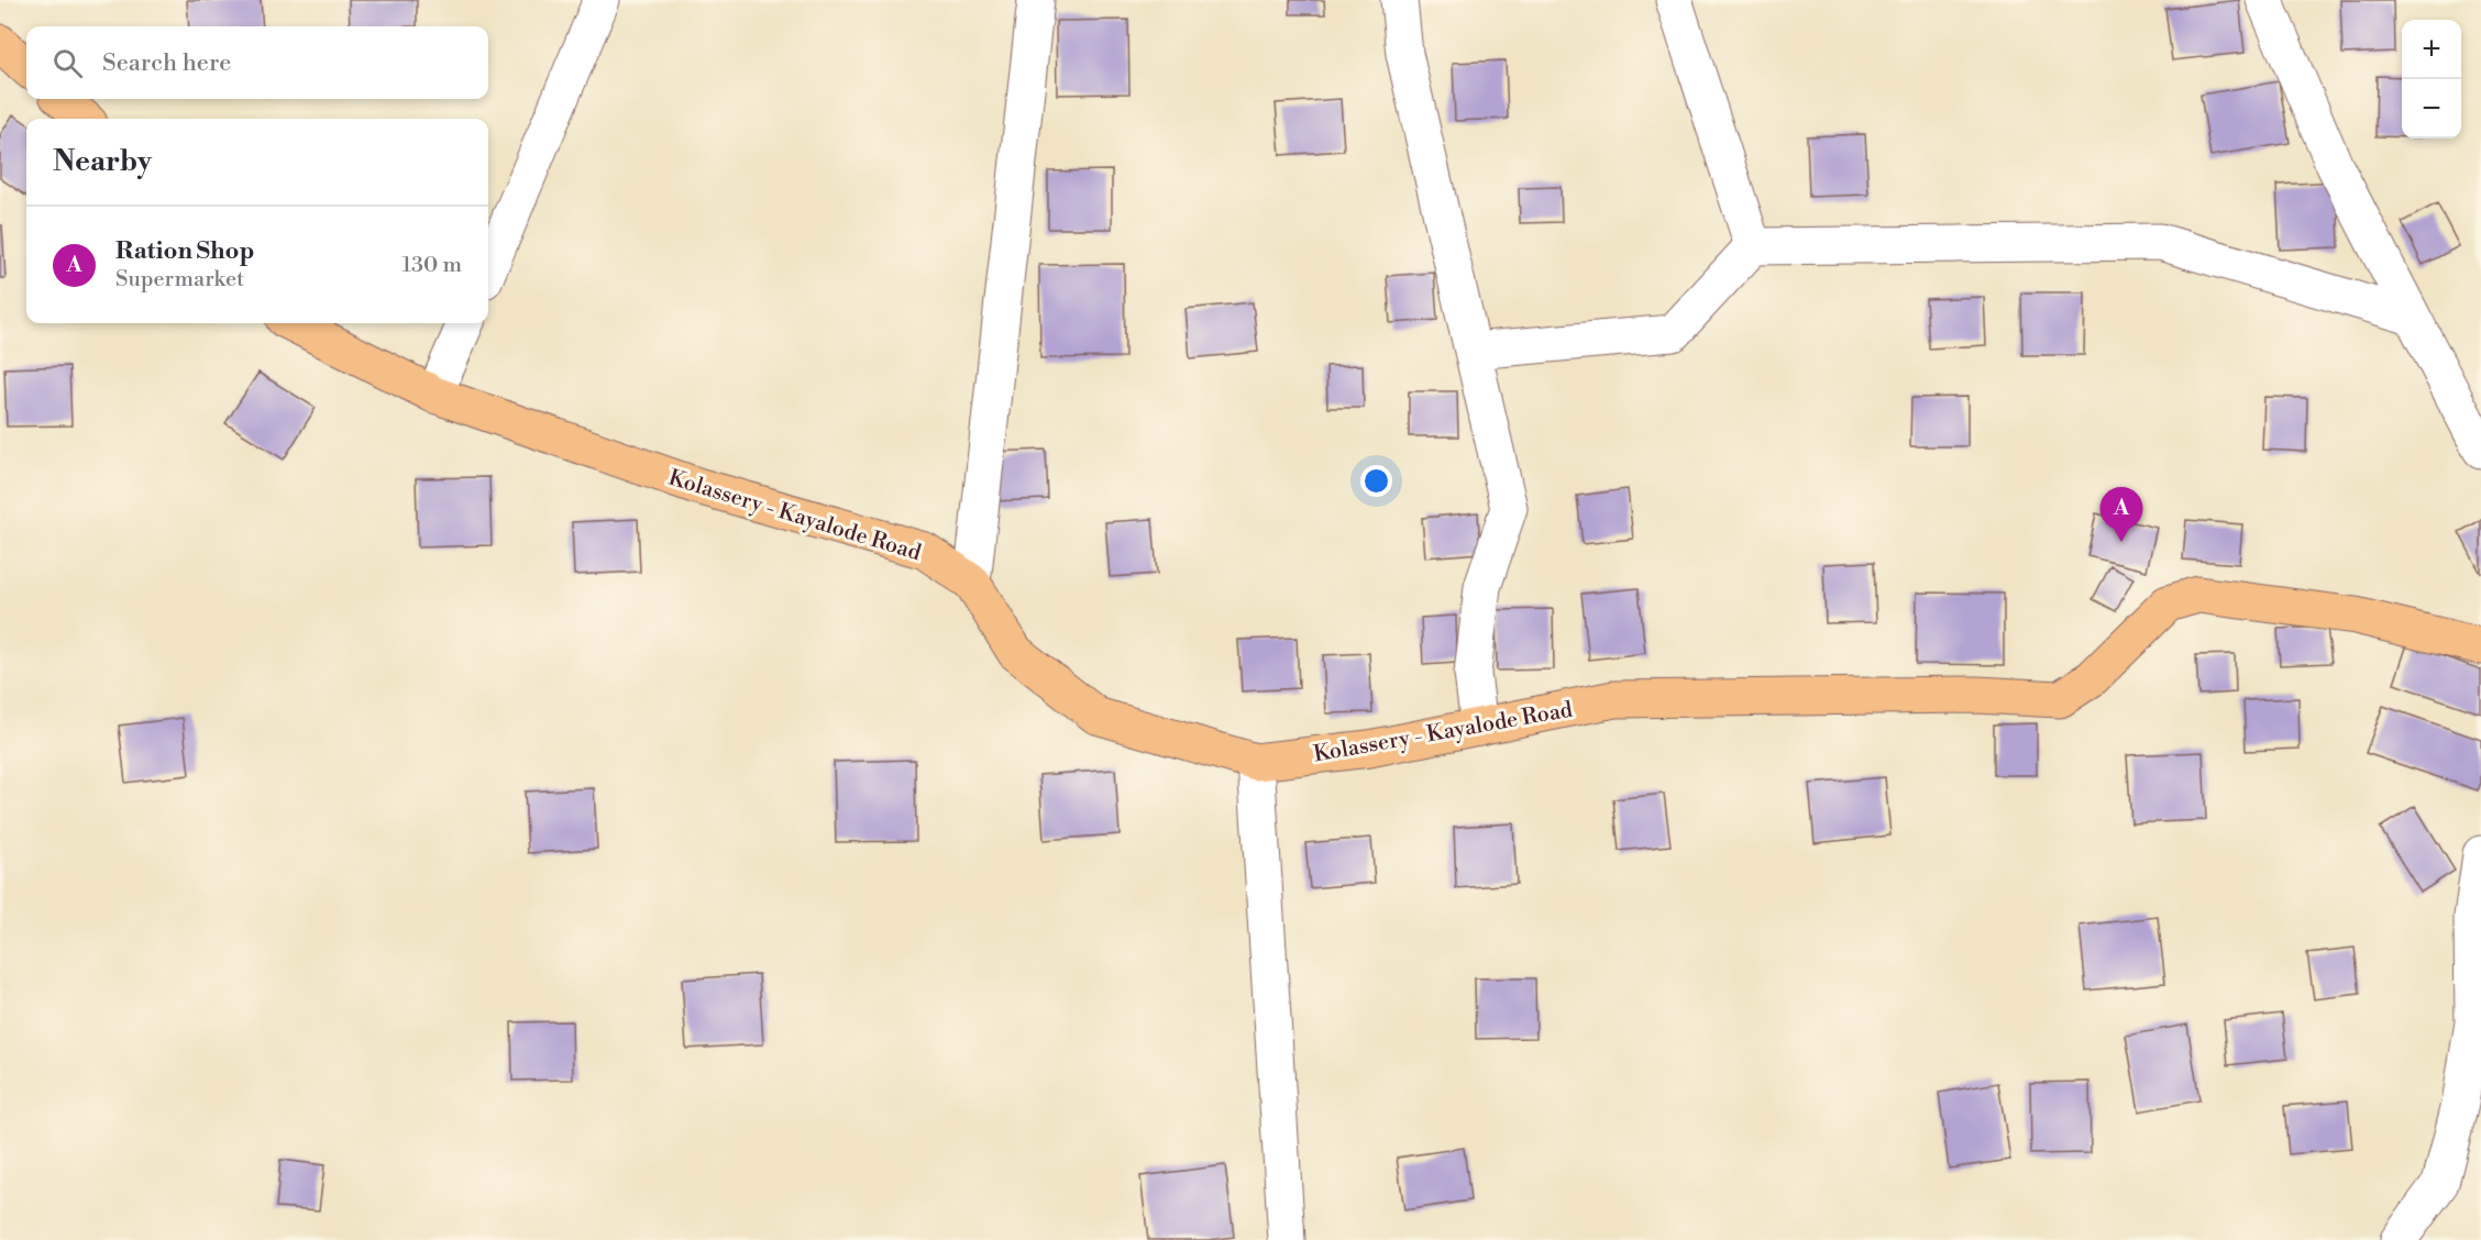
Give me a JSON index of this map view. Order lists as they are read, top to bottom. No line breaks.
{"streets":{"main road":["Kolassery - Kayalode Road"]},"page":{"map_buttons":["+","−"],"search":"Search here","heading":"Nearby","list":[{"mark":"A","name":"Ration Shop","note":"Supermarket","value":"130 m"}],"pins":"A"}}
